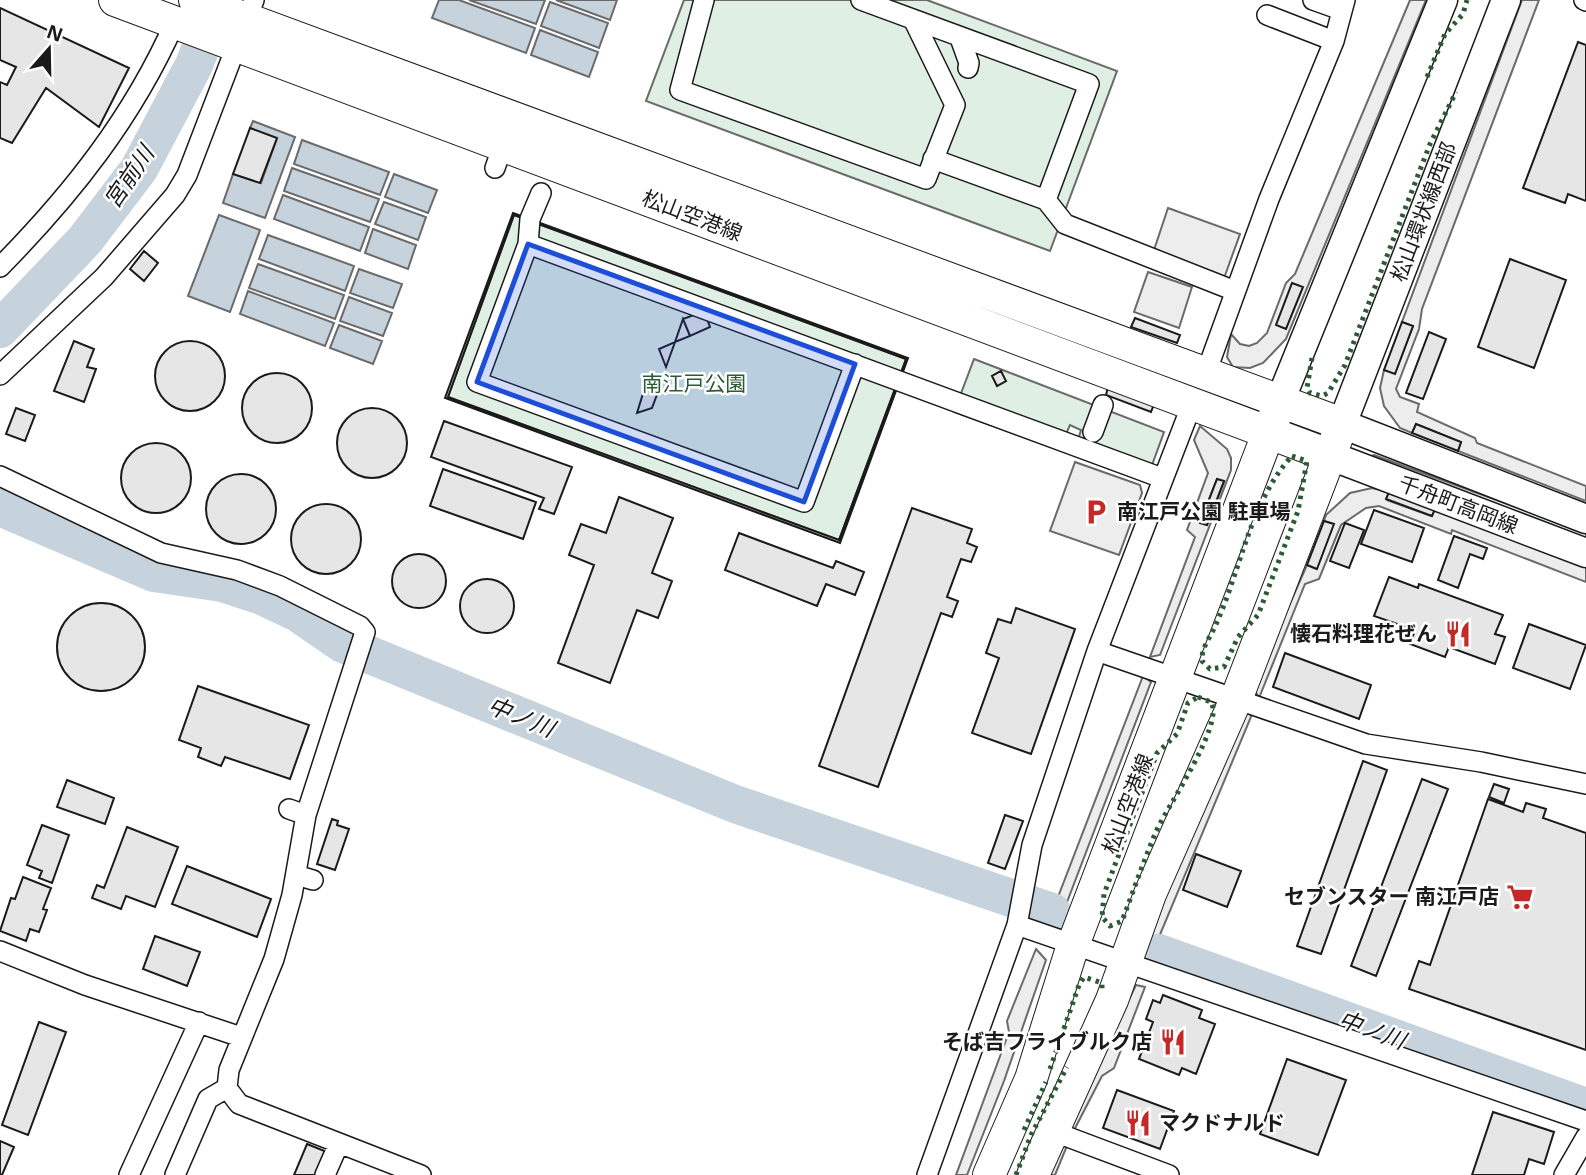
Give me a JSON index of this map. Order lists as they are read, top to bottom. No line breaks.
{"streets":{"main road":["松山空港線"],"street":["松山環状線西部","千舟町高岡線"]},"crossings":[["松山環状線西部","松山空港線"],["松山環状線西部","千舟町高岡線"],["松山空港線","千舟町高岡線"]],"water":["宮前川","中ノ川"],"parks":["南江戸公園"],"places":{"parking":["南江戸公園 駐車場"],"restaurant":["懐石料理花ぜん","そば吉フライブルク店","マクドナルド"],"supermarket":["セブンスター 南江戸店"]},"north":"top"}
